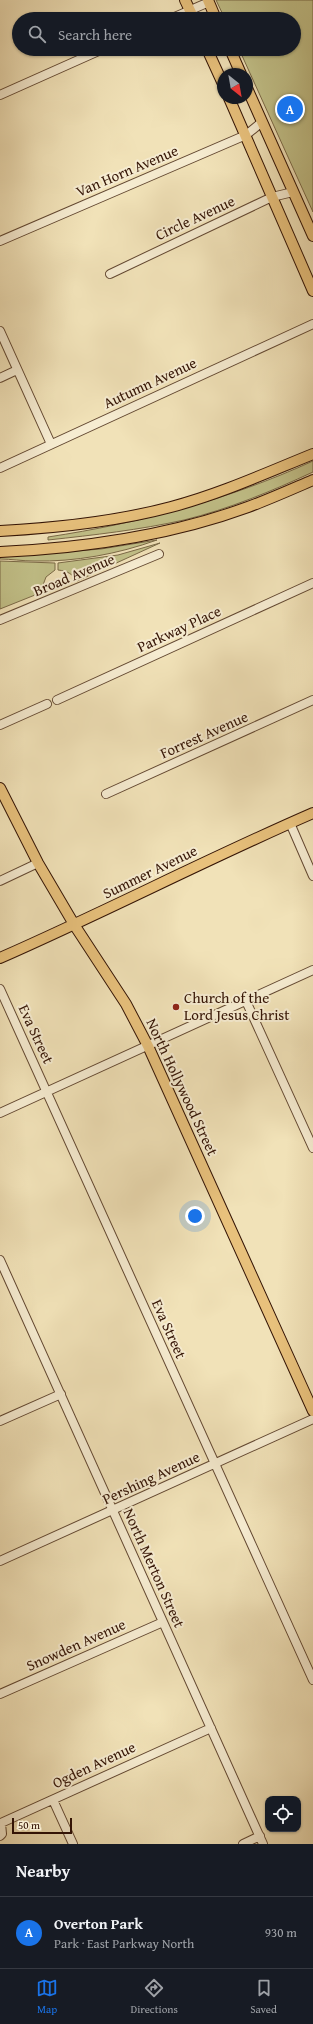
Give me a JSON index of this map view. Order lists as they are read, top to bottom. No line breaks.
{"streets":{"main road":["Summer Avenue","North Hollywood Street"],"street":["Van Horn Avenue","Circle Avenue","Autumn Avenue","Broad Avenue","Parkway Place","Forrest Avenue","Eva Street","Pershing Avenue","North Merton Street","Snowden Avenue","Ogden Avenue"]},"crossings":[["Summer Avenue","North Hollywood Street"],["Eva Street","Pershing Avenue"],["Pershing Avenue","North Merton Street"],["North Merton Street","Snowden Avenue"],["North Merton Street","Ogden Avenue"]],"places":["Church of the Lord Jesus Christ"],"scale_bar":"50 m","north":"bottom right","page":{"search":"Search here","pins":"A","scale":"50 m","heading":"Nearby","list":[{"mark":"A","name":"Overton Park","note":"Park · East Parkway North","value":"930 m"}],"nav":["Map","Directions","Saved"]}}
